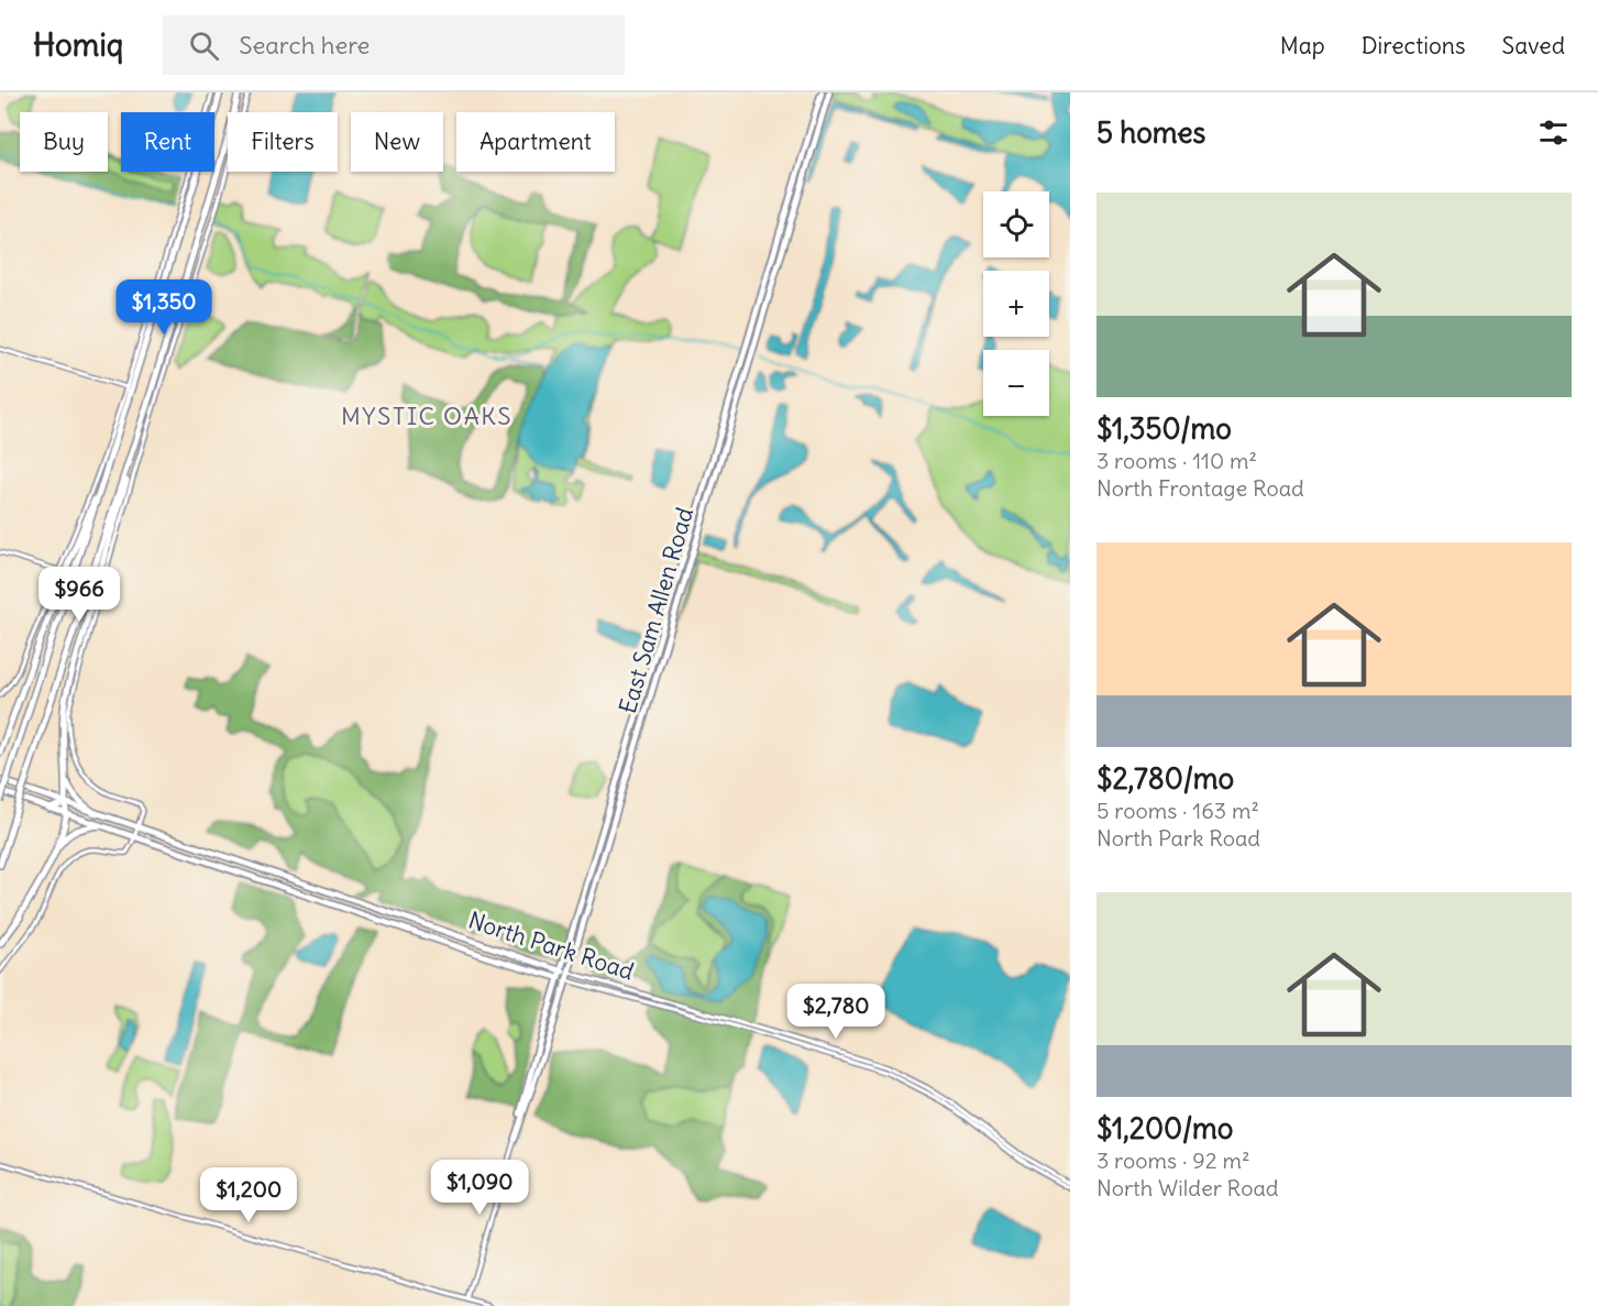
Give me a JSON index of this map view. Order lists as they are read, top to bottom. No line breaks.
{"streets":{"main road":["East Sam Allen Road","North Park Road"]},"crossings":[["East Sam Allen Road","North Park Road"]],"districts":["MYSTIC OAKS"],"page":{"header":"Homiq","search":"Search here","nav":["Map","Directions","Saved"],"heading":"5 homes","chip":["Buy","Rent","Filters","New","Apartment"],"list":[{"name":"$1,350/mo","note":"3 rooms · 110 m² · North Frontage Road"},{"name":"$2,780/mo","note":"5 rooms · 163 m² · North Park Road"},{"name":"$1,200/mo","note":"3 rooms · 92 m² · North Wilder Road"}],"map_buttons":["+","−"],"price":["$1,350","$966","$2,780","$1,090","$1,200"]}}
